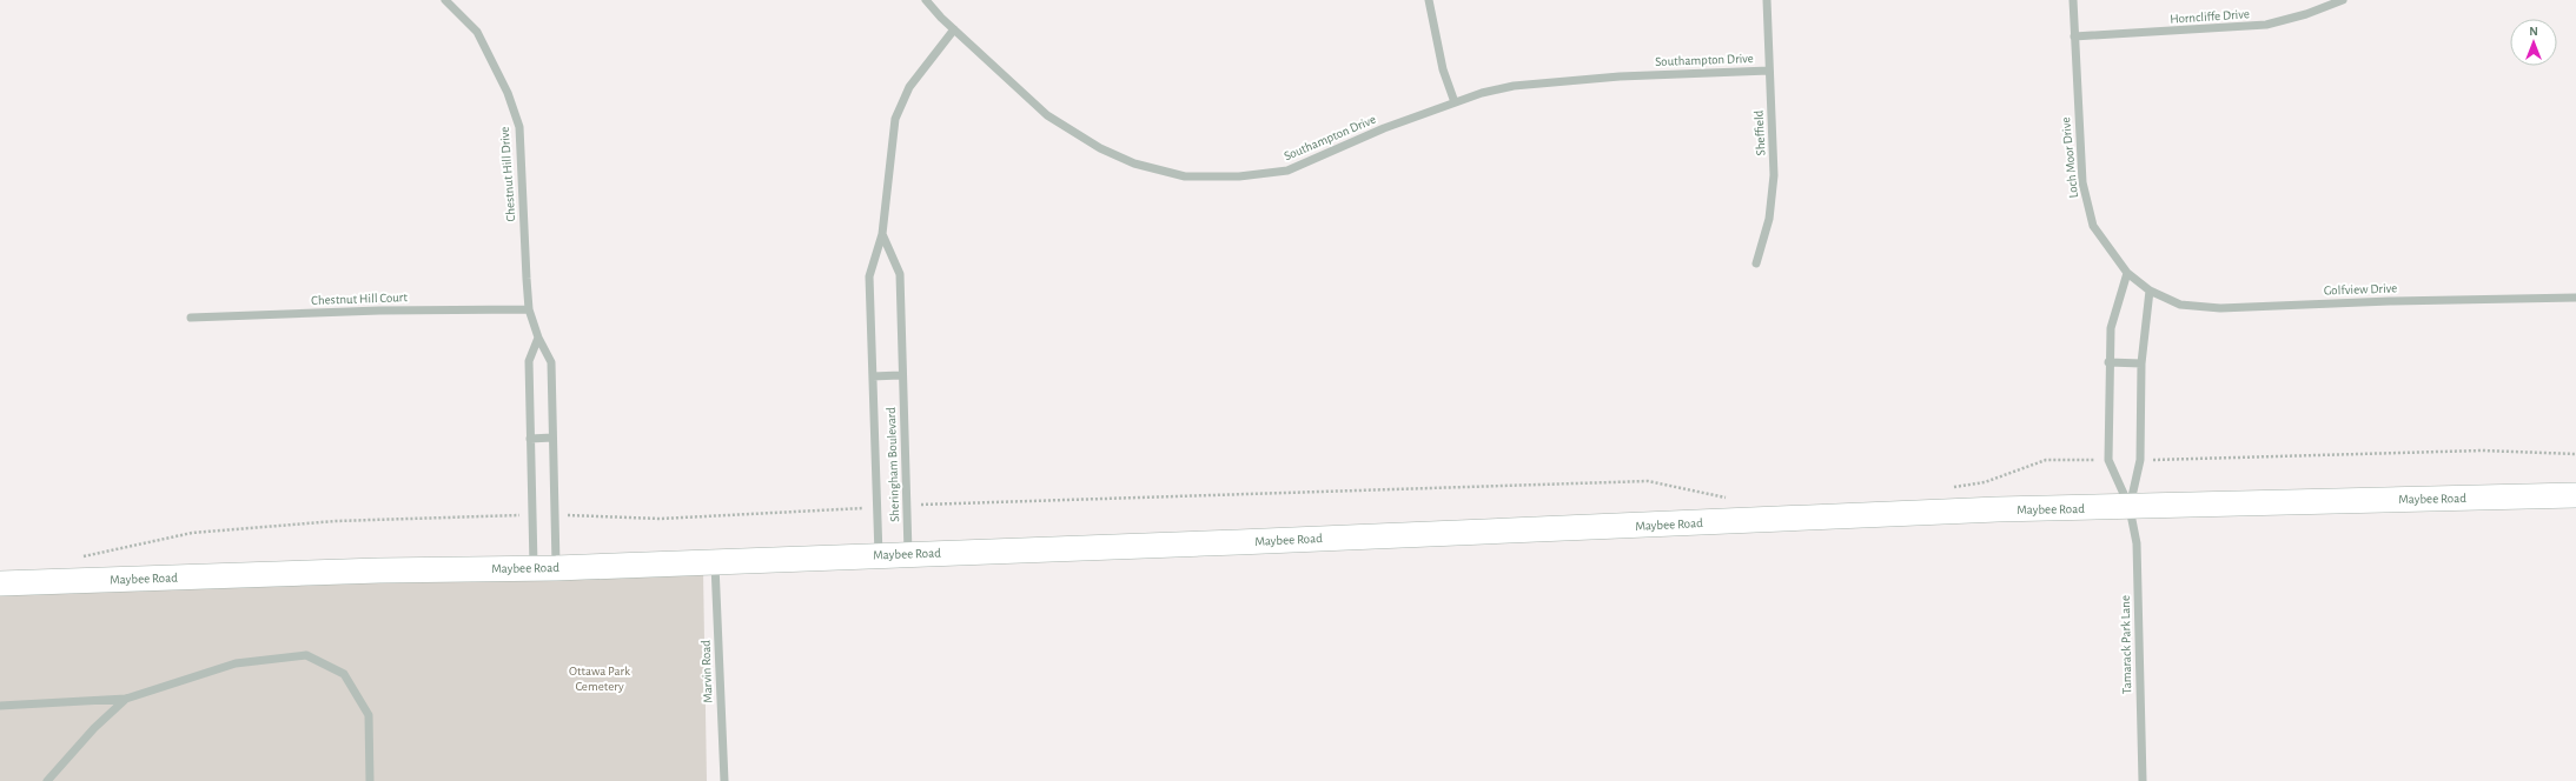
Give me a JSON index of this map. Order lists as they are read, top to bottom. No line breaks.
{"streets":{"main road":["Maybee Road"],"street":["Horncliffe Drive","Southampton Drive","Sheffield","Loch Moor Drive","Chestnut Hill Drive","Golfview Drive","Chestnut Hill Court","Sheringham Boulevard","Tamarack Park Lane","Marvin Road"]},"crossings":[["Horncliffe Drive","Loch Moor Drive"],["Southampton Drive","Sheffield"],["Southampton Drive","Sheringham Boulevard"],["Loch Moor Drive","Golfview Drive"],["Chestnut Hill Drive","Chestnut Hill Court"],["Chestnut Hill Drive","Maybee Road"],["Sheringham Boulevard","Maybee Road"],["Maybee Road","Tamarack Park Lane"],["Maybee Road","Marvin Road"]],"parks":["Ottawa Park Cemetery"],"north":"top"}
